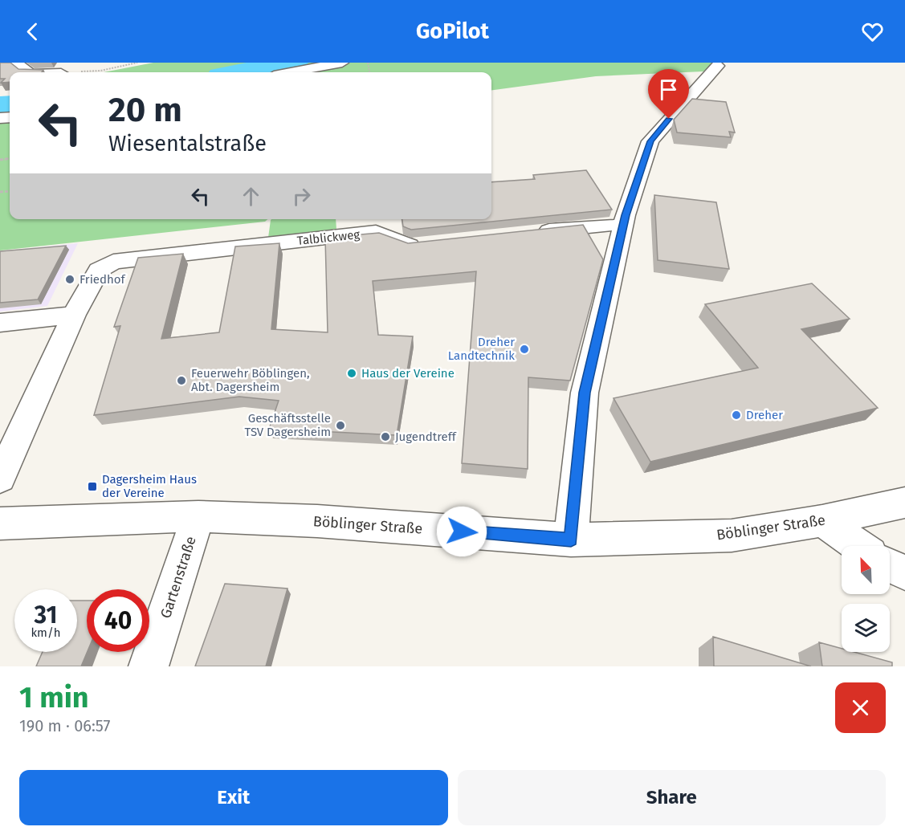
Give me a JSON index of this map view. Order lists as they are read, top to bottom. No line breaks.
{"streets":{"street":["Talblickweg","Böblinger Straße","Gartenstraße"]},"crossings":[["Böblinger Straße","Gartenstraße"]],"places":{"other":["Friedhof","Dreher Landtechnik","Haus der Vereine","Feuerwehr Böblingen, Abt. Dagersheim","Dreher","Geschäftsstelle TSV Dagersheim","Jugendtreff"],"transit":["Dagersheim Haus der Vereine"]},"north":"top left","page":{"header":"GoPilot","turn":["20 m","Wiesentalstraße"],"speed":"31 km/h","limit":"40","heading":["1 min","190 m · 06:57"],"buttons":["Exit","Share"]}}
